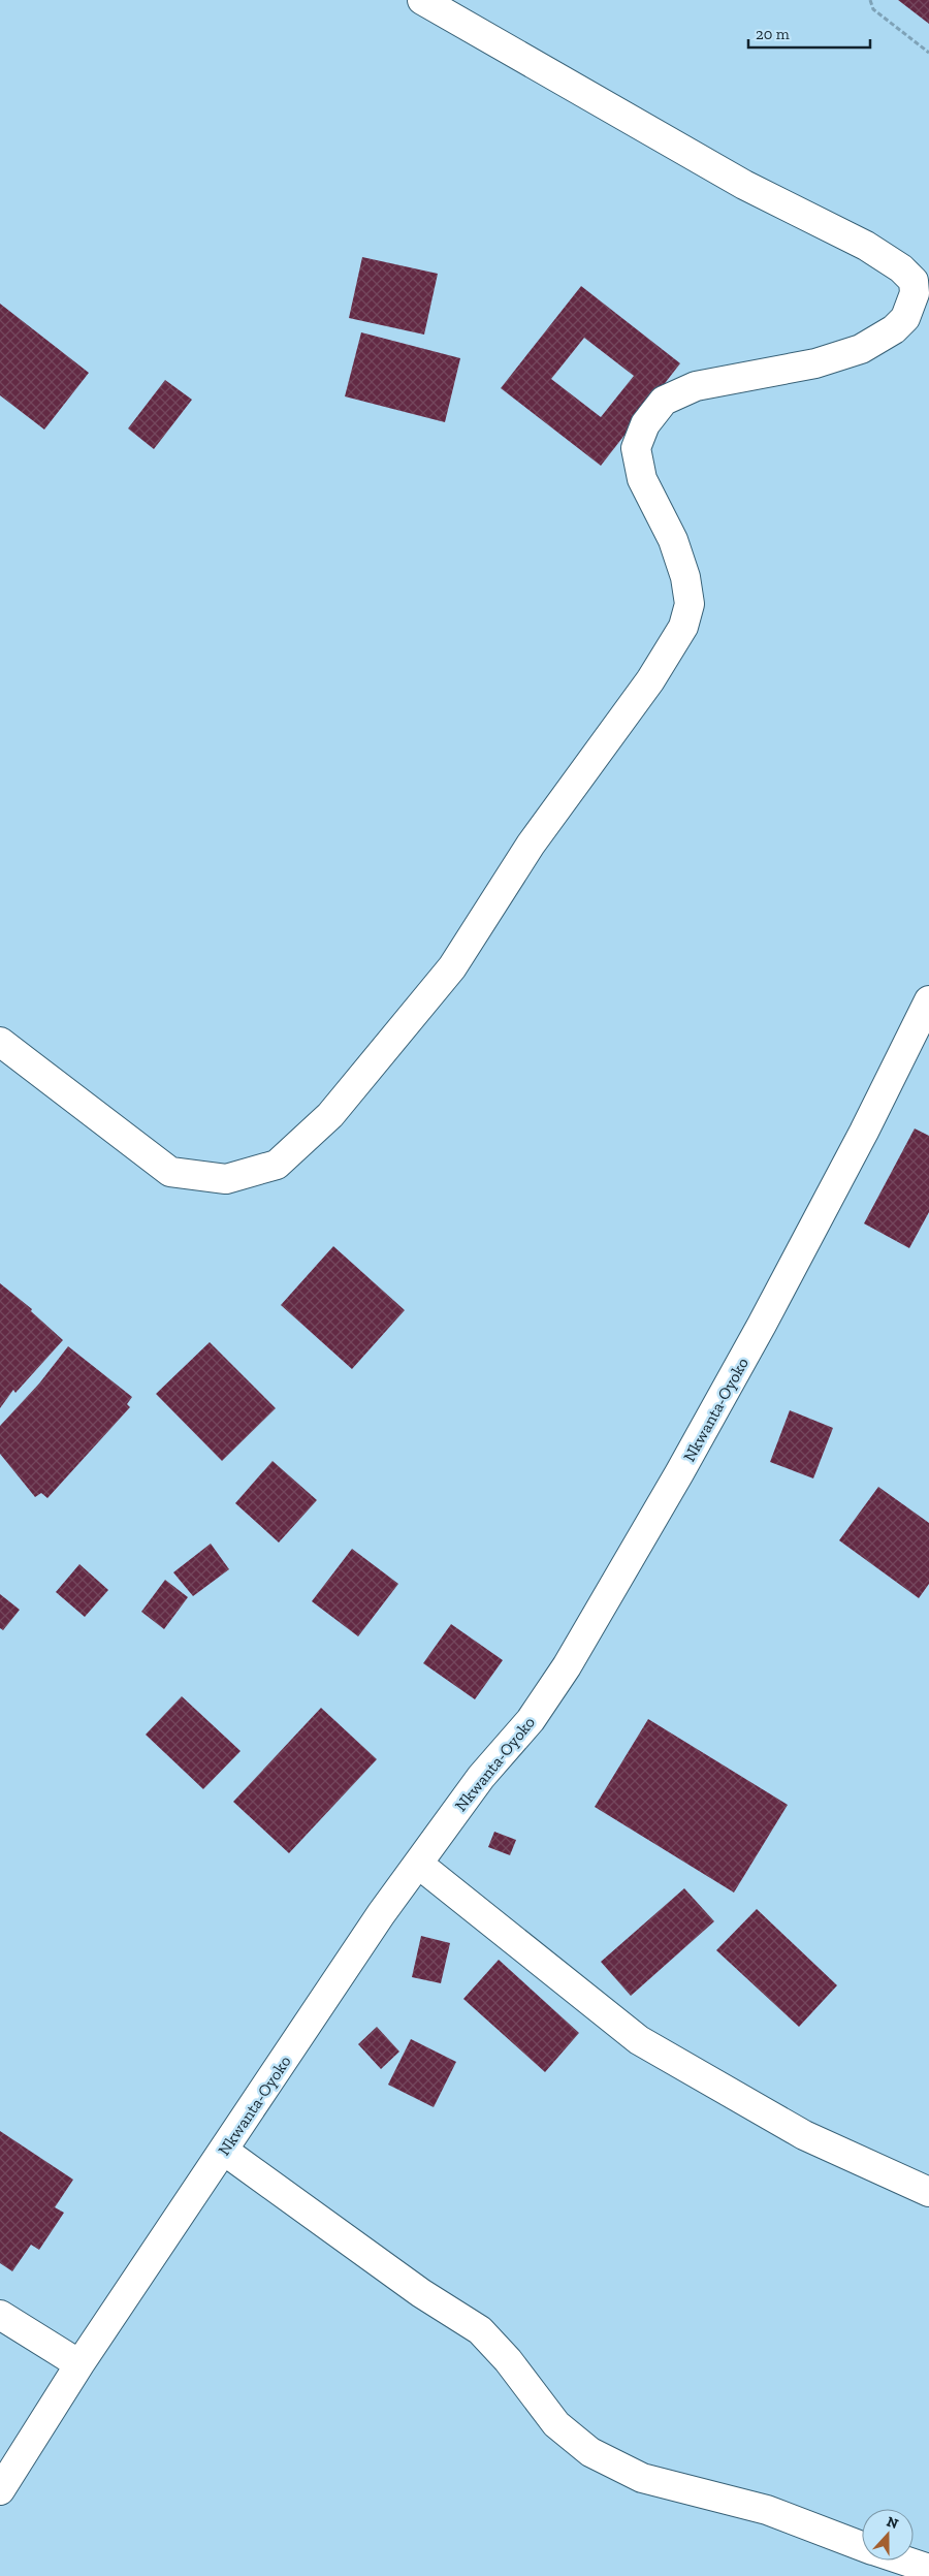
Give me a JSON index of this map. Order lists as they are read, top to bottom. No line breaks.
{"streets":{"street":["Nkwanta-Oyoko"]},"scale_bar":"20 m","north":"top"}
